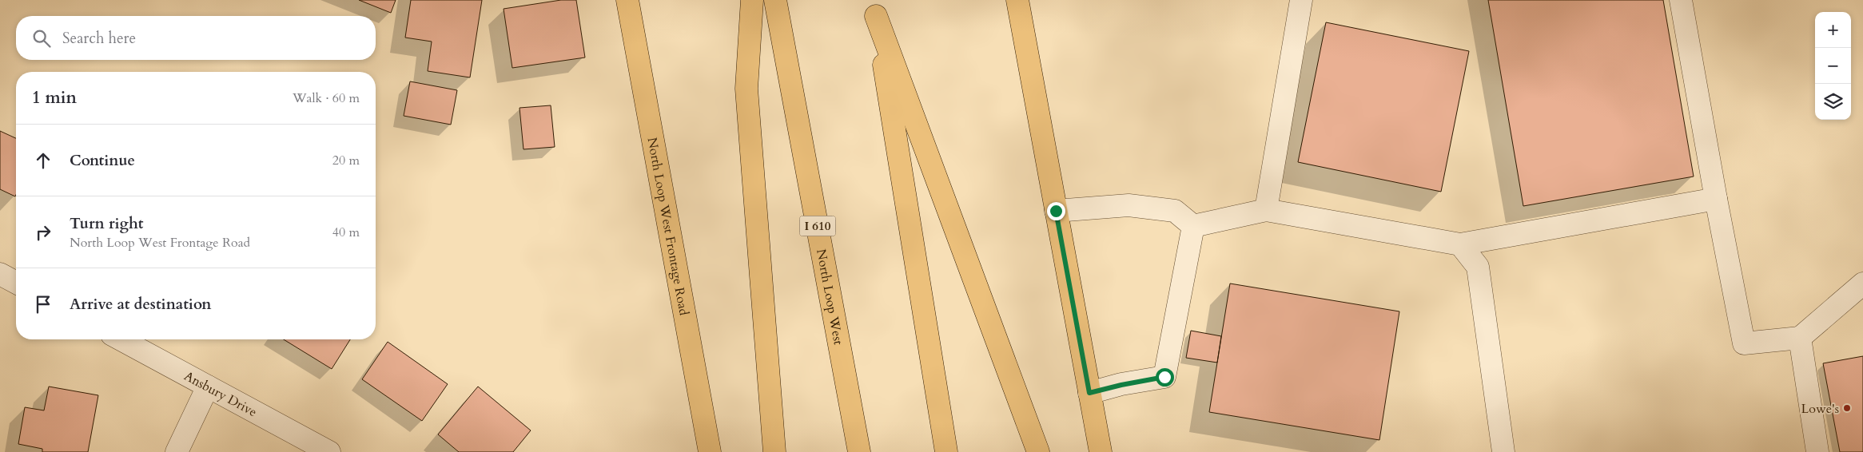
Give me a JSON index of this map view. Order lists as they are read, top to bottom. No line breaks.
{"streets":{"main road":["North Loop West Frontage Road","I 610","North Loop West"],"street":["Ansbury Drive"]},"places":["Lowe's"],"page":{"map_buttons":["+","−"],"search":"Search here","heading":["1 min","Walk · 60 m"],"list":[["Continue","20 m"],["Turn right","North Loop West Frontage Road","40 m"],"Arrive at destination"]}}
